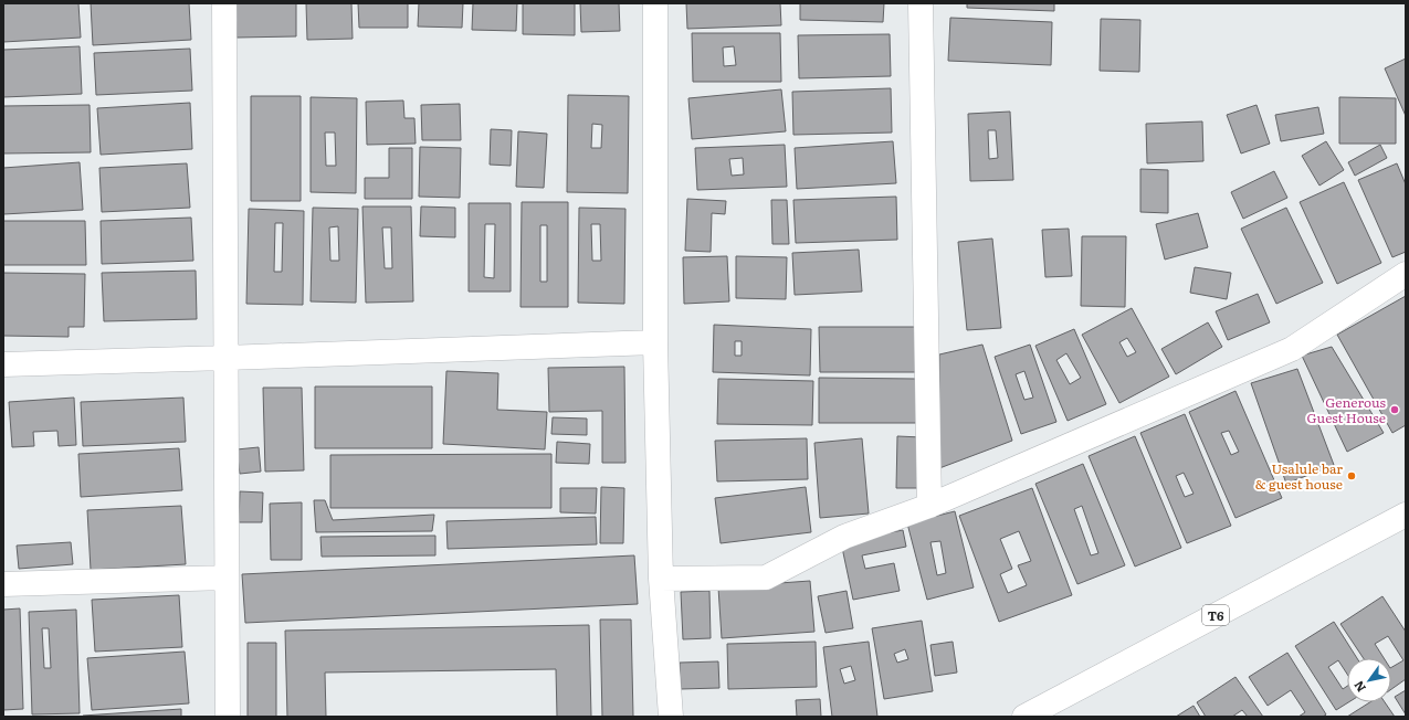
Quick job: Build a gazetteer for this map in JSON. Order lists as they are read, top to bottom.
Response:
{
  "streets": {
    "main road": ["T6"]
  },
  "places": ["Generous Guest House", "Usalule bar & guest house"],
  "north": "bottom left"
}
